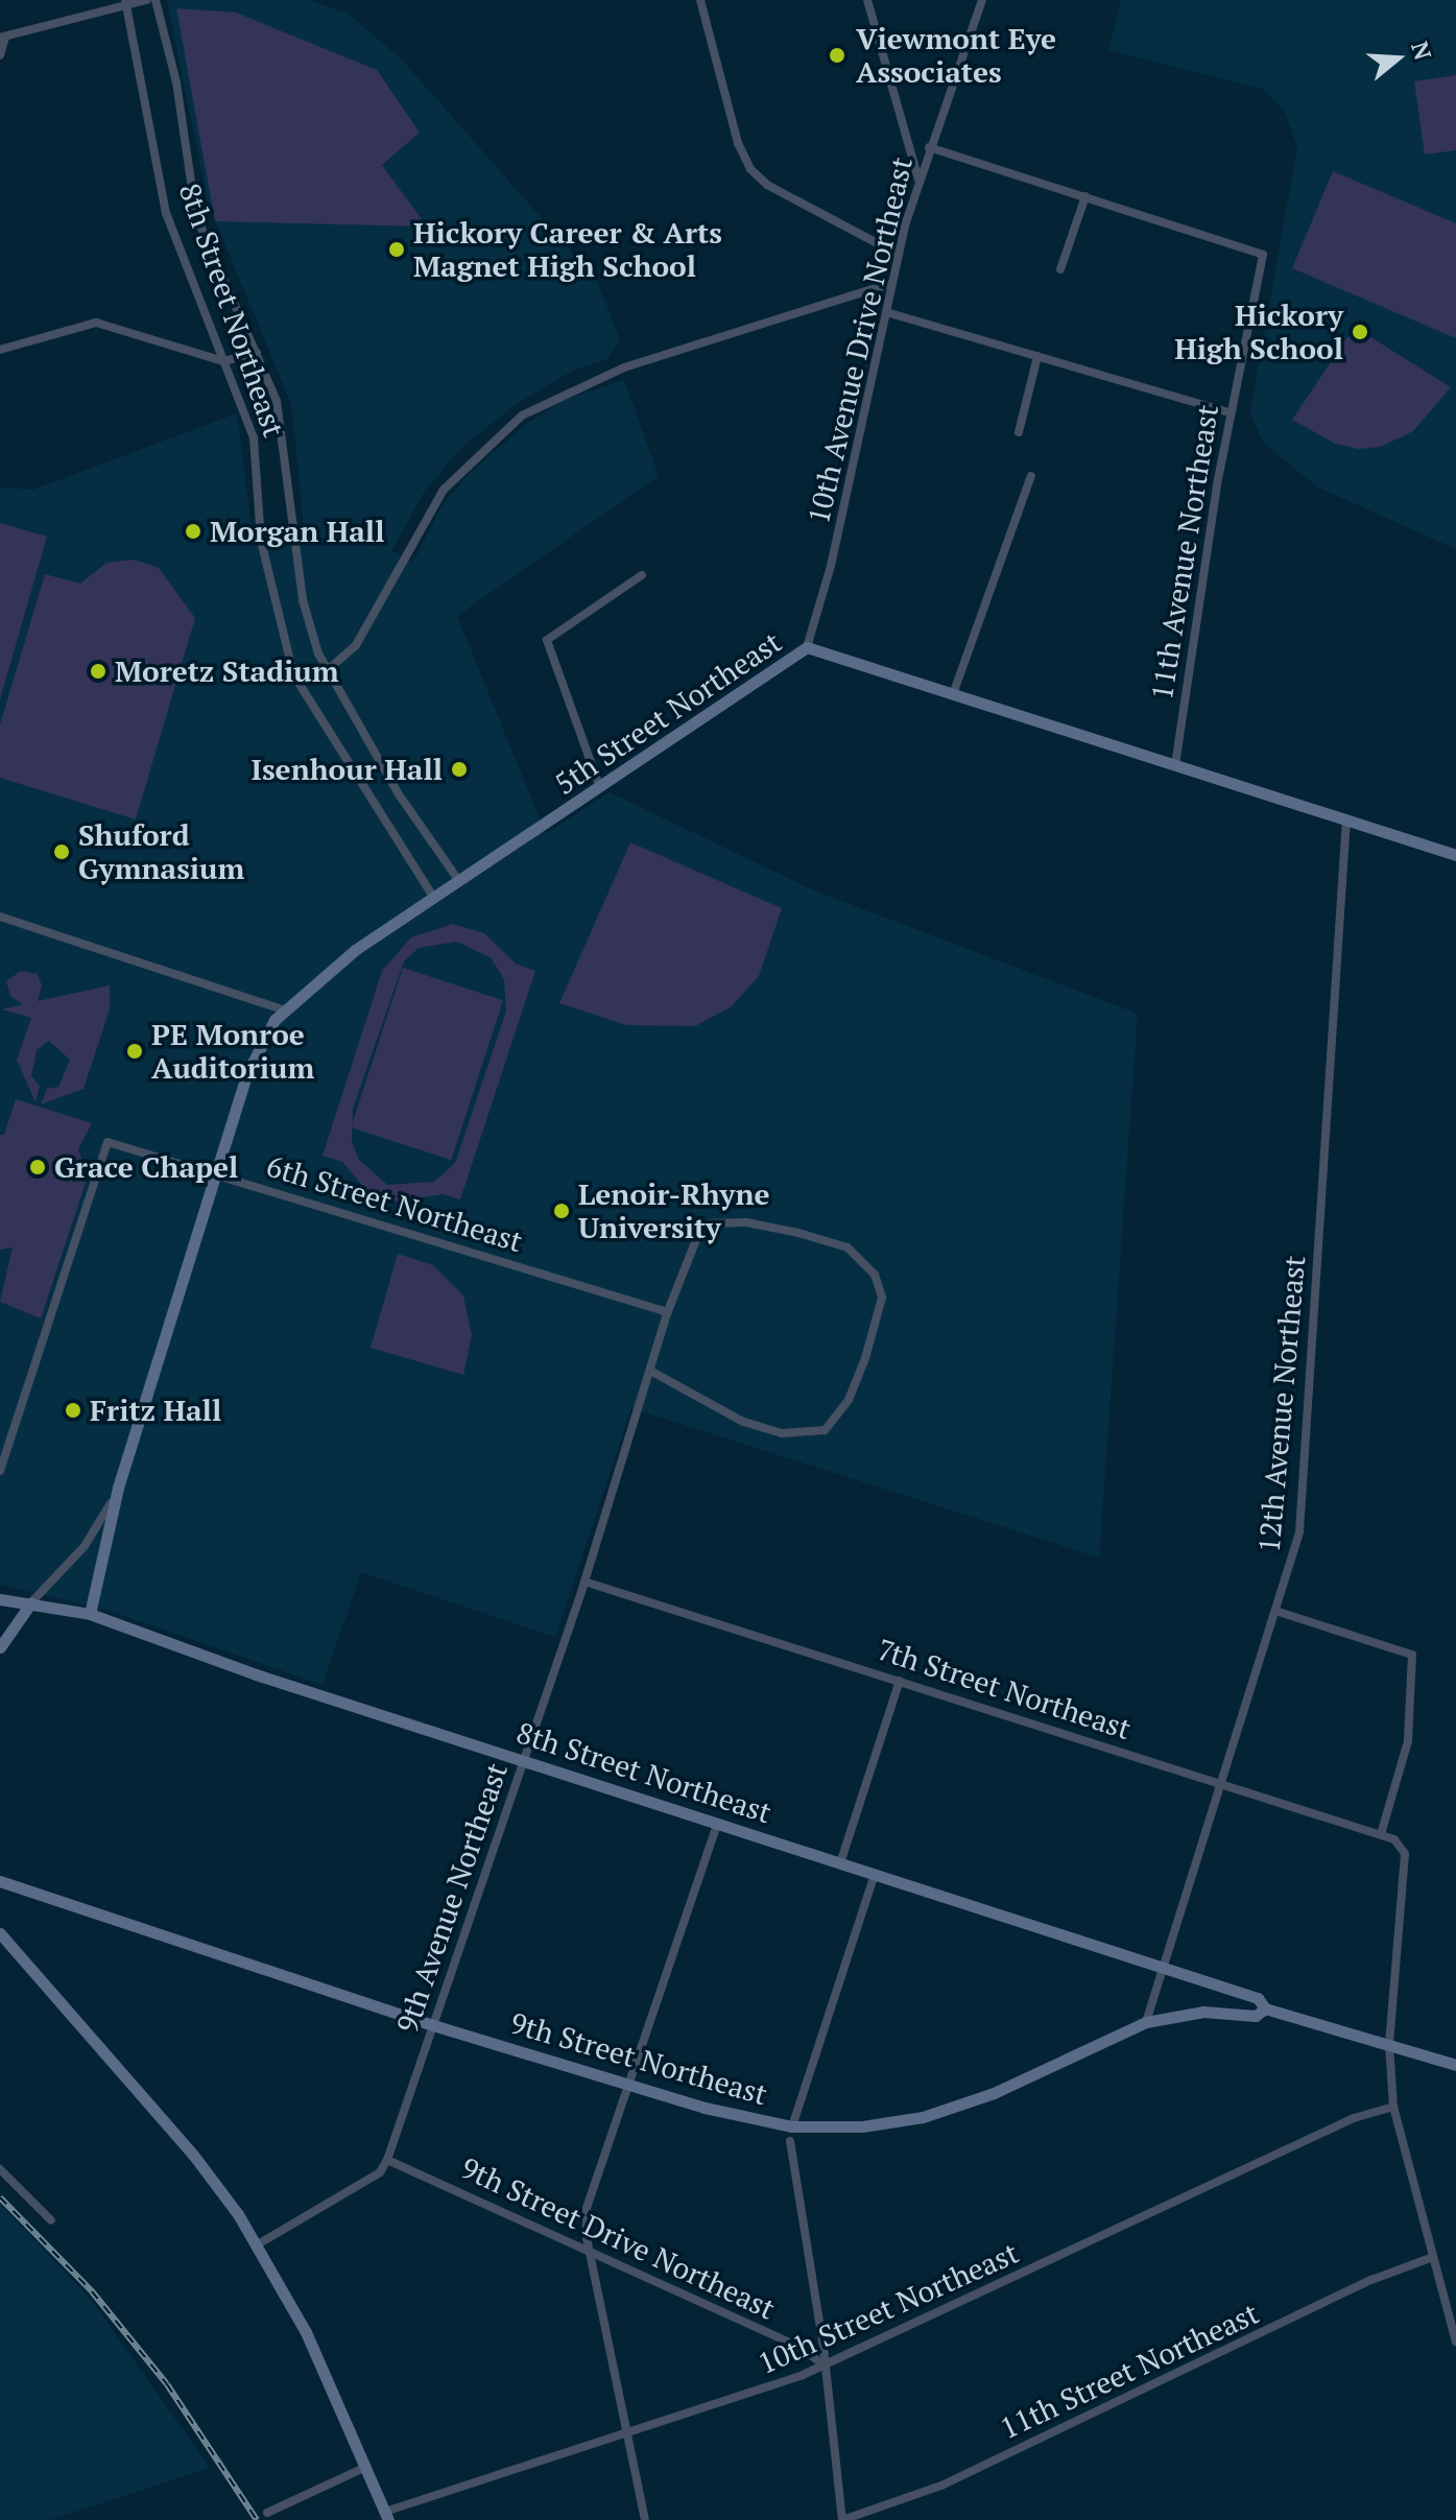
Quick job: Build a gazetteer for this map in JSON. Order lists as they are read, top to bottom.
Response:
{
  "streets": {
    "main road": ["8th Street Northeast", "5th Street Northeast", "9th Street Northeast"],
    "street": [
      "10th Avenue Drive Northeast",
      "11th Avenue Northeast",
      "6th Street Northeast",
      "12th Avenue Northeast",
      "7th Street Northeast",
      "9th Avenue Northeast",
      "9th Street Drive Northeast",
      "10th Street Northeast",
      "11th Street Northeast"
    ]
  },
  "crossings": [
    ["8th Street Northeast", "5th Street Northeast"],
    ["8th Street Northeast", "12th Avenue Northeast"],
    ["8th Street Northeast", "9th Avenue Northeast"],
    ["8th Street Northeast", "9th Street Northeast"],
    ["10th Avenue Drive Northeast", "5th Street Northeast"],
    ["11th Avenue Northeast", "5th Street Northeast"],
    ["5th Street Northeast", "12th Avenue Northeast"],
    ["6th Street Northeast", "9th Avenue Northeast"],
    ["12th Avenue Northeast", "7th Street Northeast"],
    ["12th Avenue Northeast", "9th Street Northeast"],
    ["7th Street Northeast", "9th Avenue Northeast"],
    ["9th Avenue Northeast", "9th Street Northeast"],
    ["9th Avenue Northeast", "9th Street Drive Northeast"],
    ["9th Street Drive Northeast", "10th Street Northeast"]
  ],
  "places": [
    "Viewmont Eye Associates",
    "Hickory Career & Arts Magnet High School",
    "Hickory High School",
    "Morgan Hall",
    "Moretz Stadium",
    "Isenhour Hall",
    "Shuford Gymnasium",
    "PE Monroe Auditorium",
    "Grace Chapel",
    "Lenoir-Rhyne University",
    "Fritz Hall"
  ],
  "north": "right"
}
